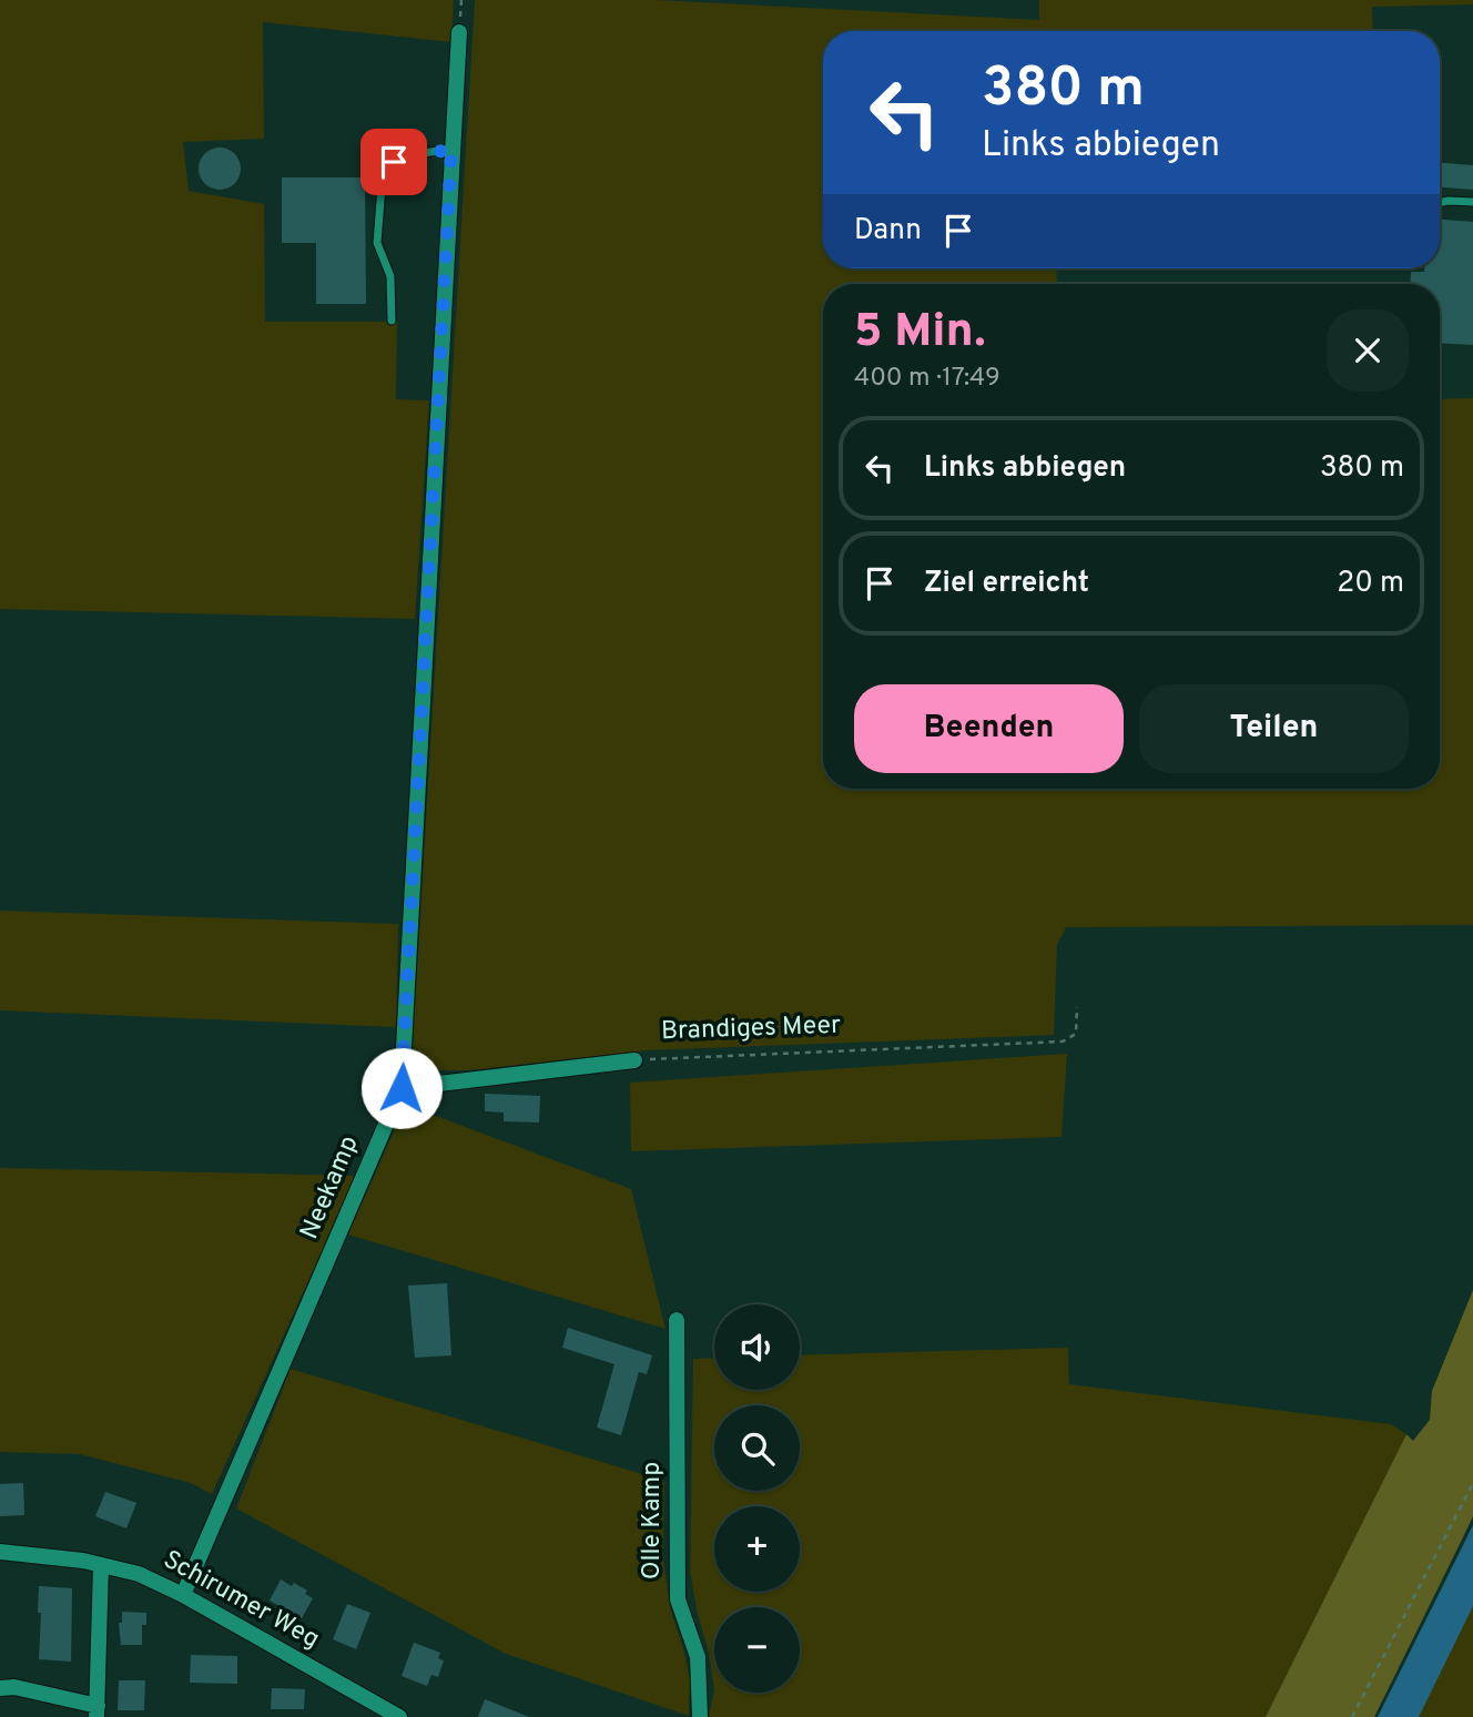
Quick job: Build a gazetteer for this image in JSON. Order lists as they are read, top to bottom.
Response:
{
  "streets": {
    "street": [
      "Brandiges Meer",
      "Neekamp",
      "Olle Kamp",
      "Schirumer Weg"
    ]
  },
  "crossings": [
    ["Brandiges Meer", "Neekamp"],
    ["Neekamp", "Schirumer Weg"]
  ],
  "page": {
    "turn": ["380 m", "Links abbiegen"],
    "then": "Dann",
    "heading": ["5 Min.", "400 m · 17:49"],
    "list": [
      {
        "name": "Links abbiegen",
        "value": "380 m"
      },
      {
        "name": "Ziel erreicht",
        "value": "20 m"
      }
    ],
    "buttons": ["Beenden", "Teilen"],
    "map_buttons": ["+", "−"]
  }
}
